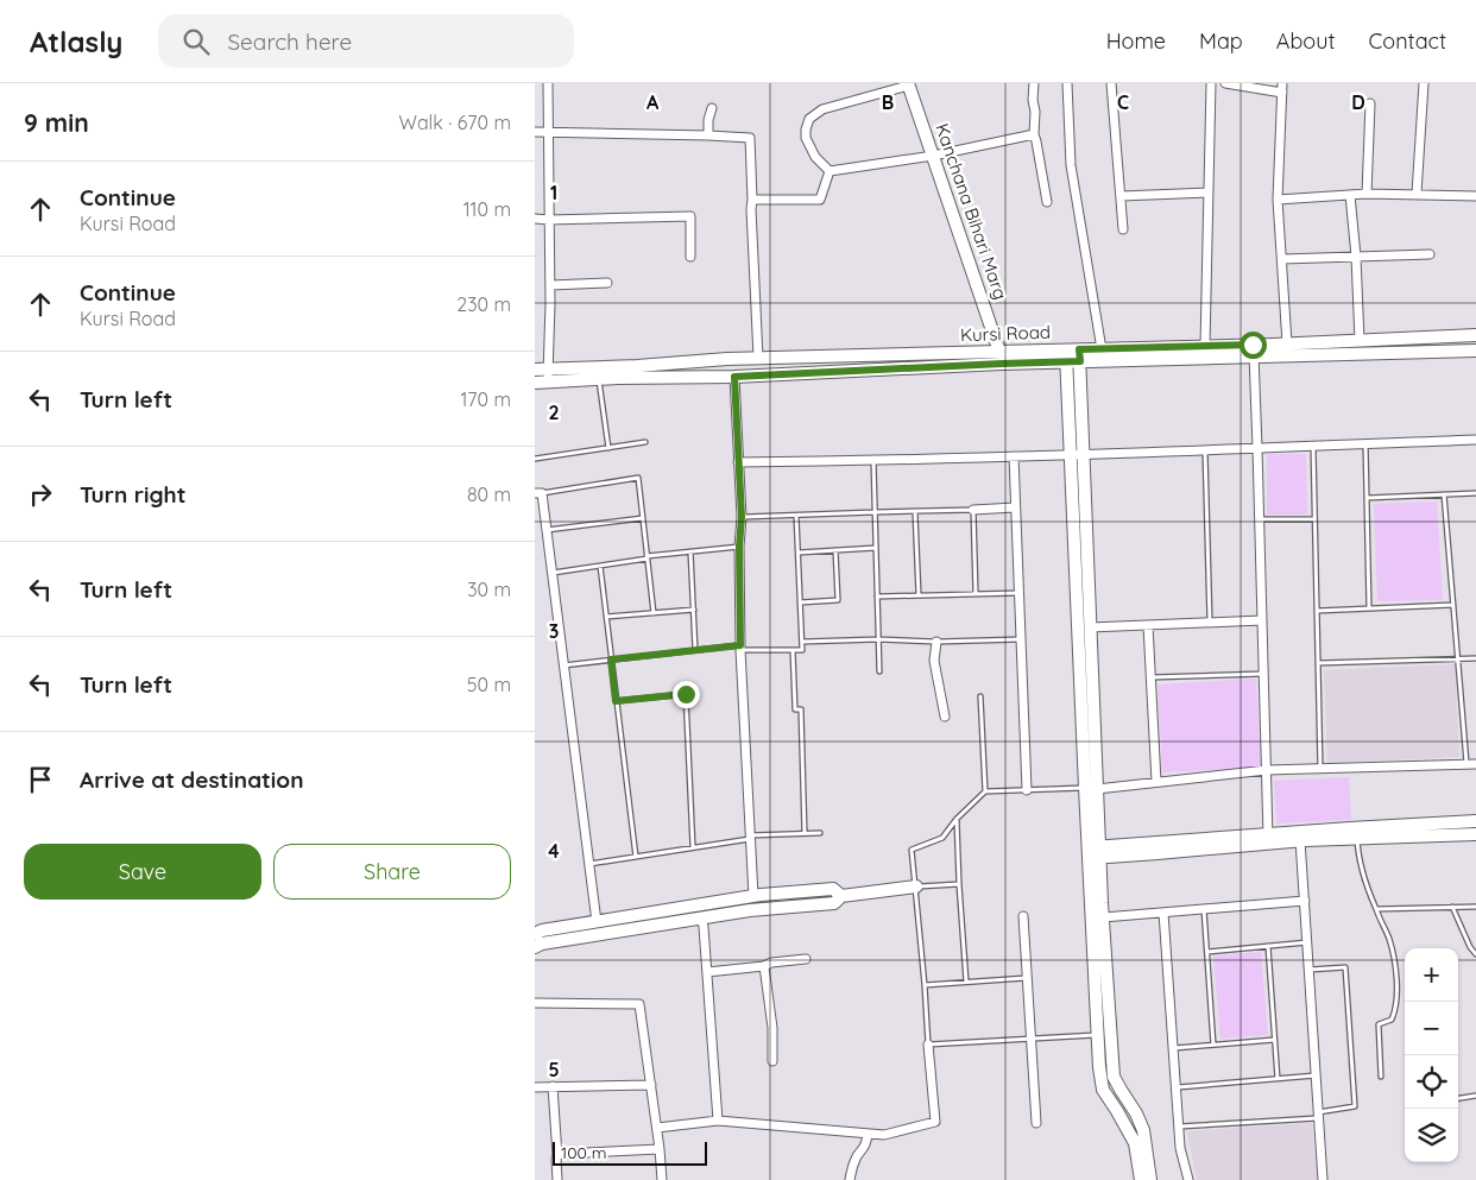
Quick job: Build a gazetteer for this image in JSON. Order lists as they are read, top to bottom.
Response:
{
  "streets": {
    "street": ["Kanchana Bihari Marg", "Kursi Road"]
  },
  "crossings": [
    ["Kanchana Bihari Marg", "Kursi Road"]
  ],
  "scale_bar": "100 m",
  "page": {
    "header": "Atlasly",
    "search": "Search here",
    "nav": [
      "Home",
      "Map",
      "About",
      "Contact"
    ],
    "heading": ["9 min", "Walk · 670 m"],
    "list": [
      ["Continue", "Kursi Road", "110 m"],
      ["Continue", "Kursi Road", "230 m"],
      ["Turn left", "170 m"],
      ["Turn right", "80 m"],
      ["Turn left", "30 m"],
      ["Turn left", "50 m"],
      "Arrive at destination"
    ],
    "buttons": ["Save", "Share"],
    "map_buttons": ["+", "−"],
    "scale": "100 m"
  },
  "grid": {
    "columns": [
      "A",
      "B",
      "C",
      "D"
    ],
    "rows": [
      "1",
      "2",
      "3",
      "4",
      "5"
    ]
  }
}
